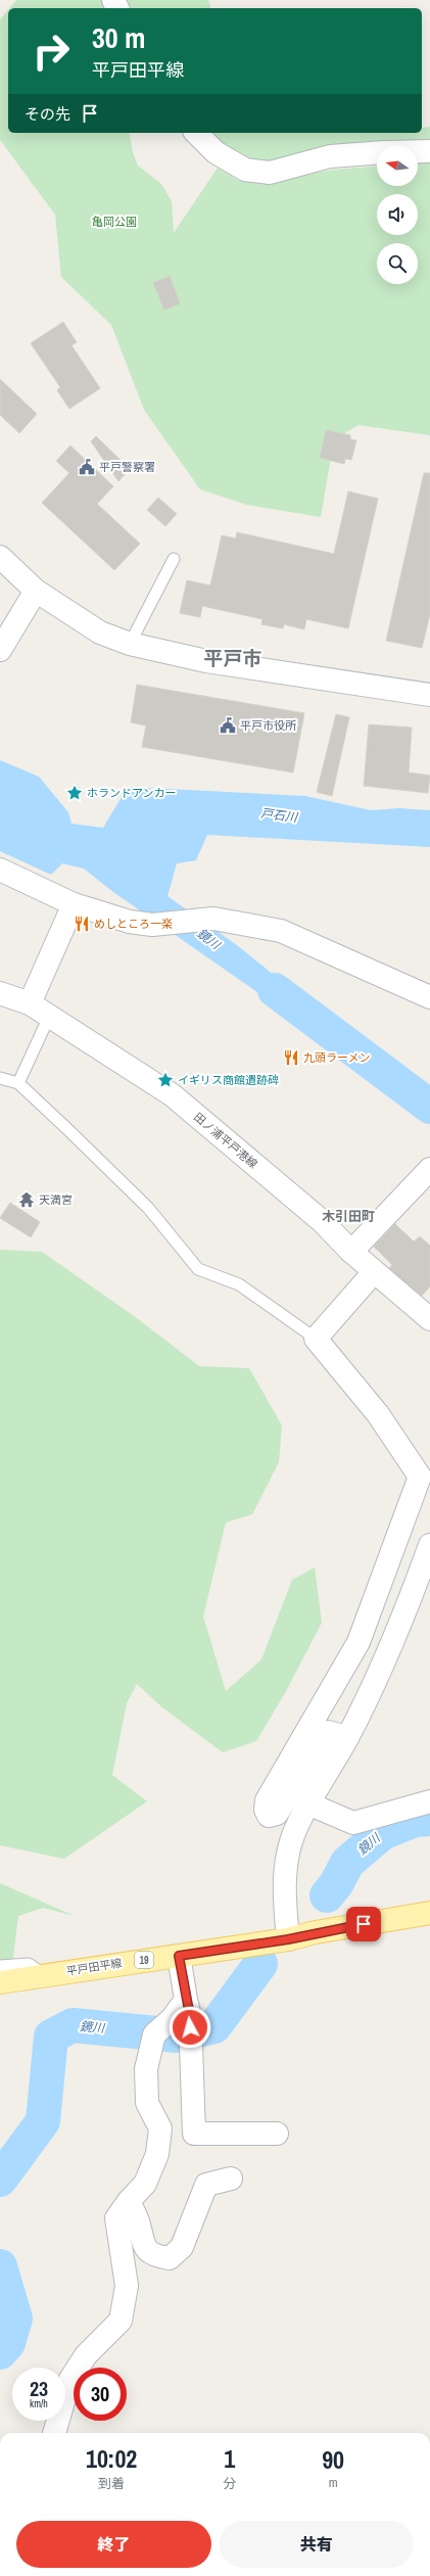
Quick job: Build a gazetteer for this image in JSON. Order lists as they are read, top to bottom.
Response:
{
  "streets": {
    "main road": ["19", "平戸田平線"],
    "street": ["田ノ浦平戸港線"]
  },
  "districts": ["平戸市", "木引田町"],
  "water": ["戸石川", "鏡川"],
  "parks": ["亀岡公園"],
  "places": {
    "public building": ["平戸警察署", "平戸市役所"],
    "place": ["ホランドアンカー", "イギリス商館遺跡碑"],
    "restaurant": ["めしところ一楽", "九頭ラーメン"],
    "temple": ["天満宮"]
  },
  "north": "left",
  "page": {
    "turn": ["30 m", "平戸田平線"],
    "then": "その先",
    "speed": "23 km/h",
    "limit": "30",
    "eta": [
      "10:02",
      "到着",
      "1",
      "分",
      "90",
      "m"
    ],
    "buttons": ["終了", "共有"]
  }
}
